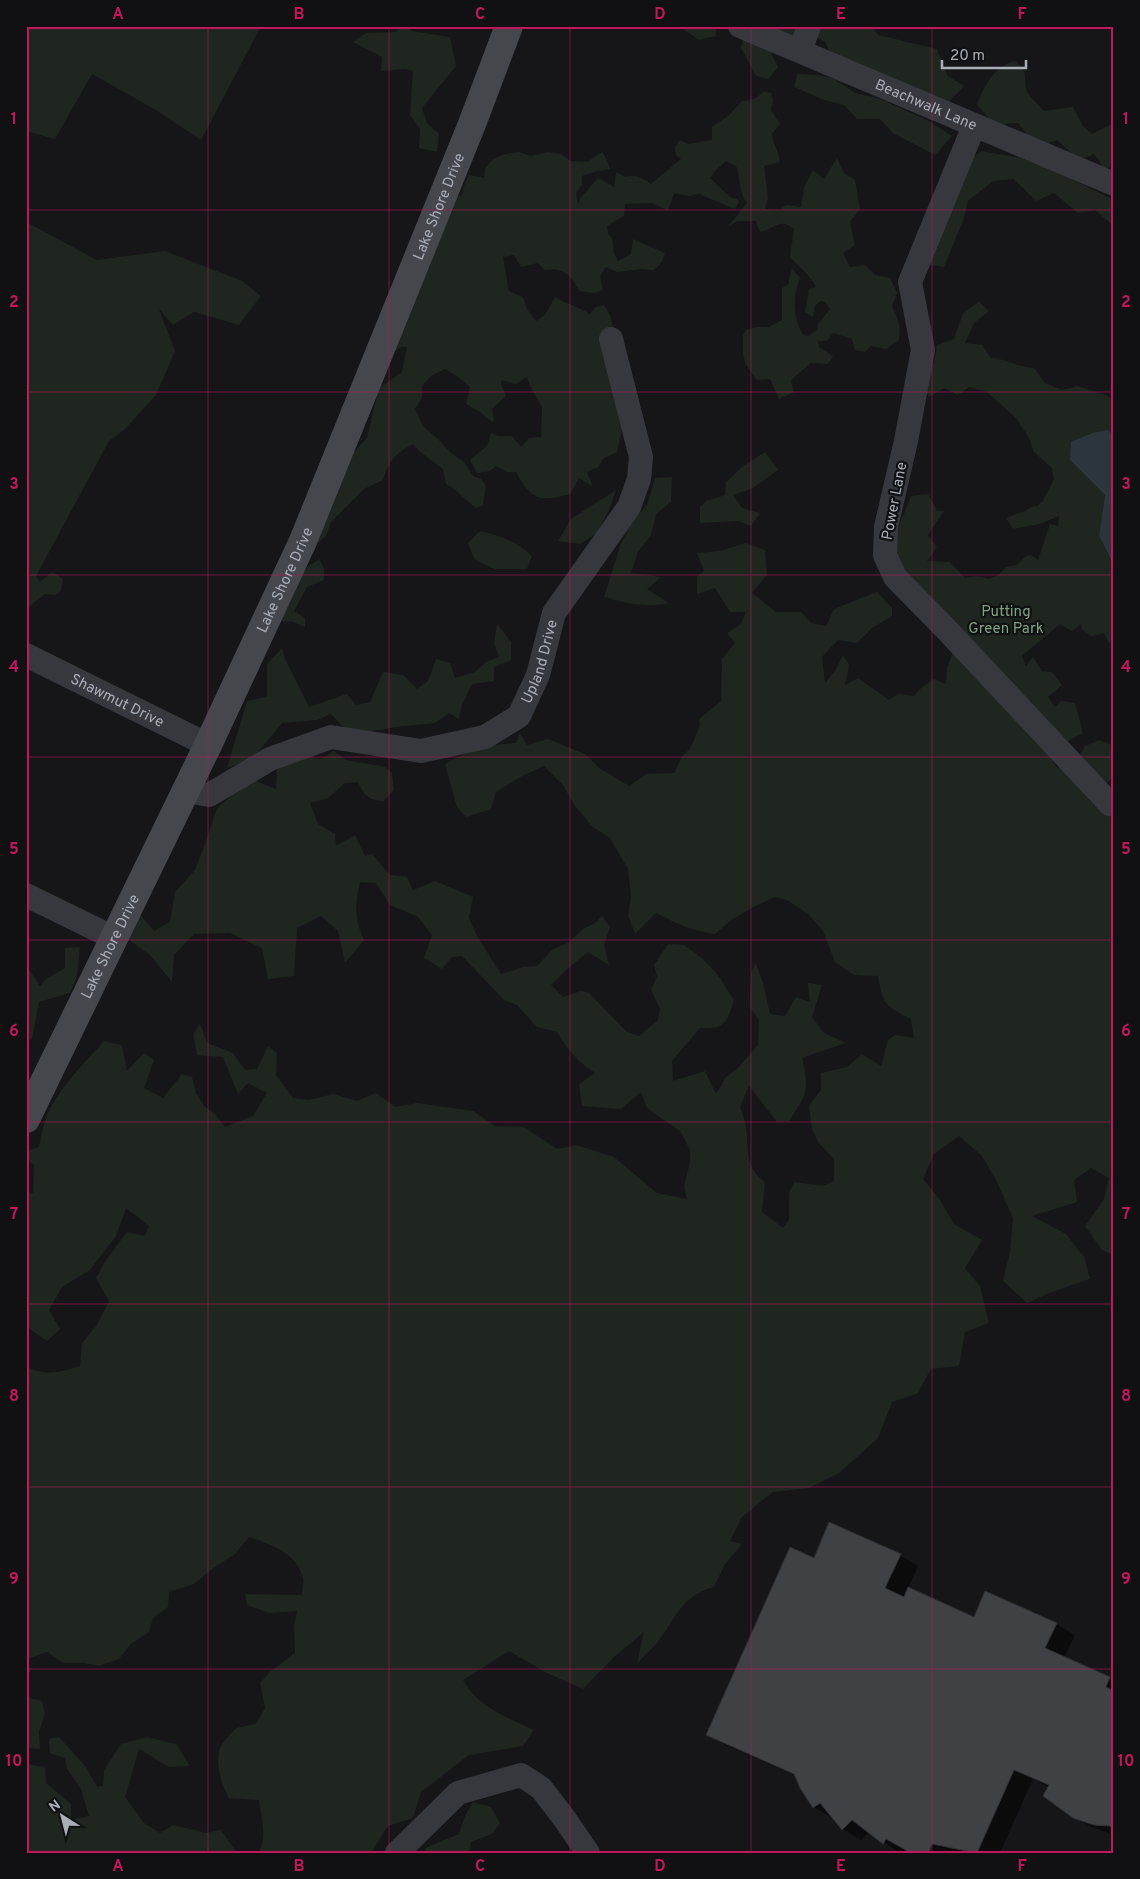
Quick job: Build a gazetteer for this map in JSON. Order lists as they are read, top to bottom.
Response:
{
  "streets": {
    "street": [
      "Beachwalk Lane",
      "Lake Shore Drive",
      "Power Lane",
      "Upland Drive",
      "Shawmut Drive"
    ]
  },
  "crossings": [
    ["Beachwalk Lane", "Power Lane"],
    ["Lake Shore Drive", "Upland Drive"],
    ["Lake Shore Drive", "Shawmut Drive"]
  ],
  "parks": ["Putting Green Park"],
  "scale_bar": "20 m",
  "north": "top left",
  "grid": {
    "columns": [
      "A",
      "B",
      "C",
      "D",
      "E",
      "F"
    ],
    "rows": [
      "1",
      "2",
      "3",
      "4",
      "5",
      "6",
      "7",
      "8",
      "9",
      "10"
    ]
  }
}
